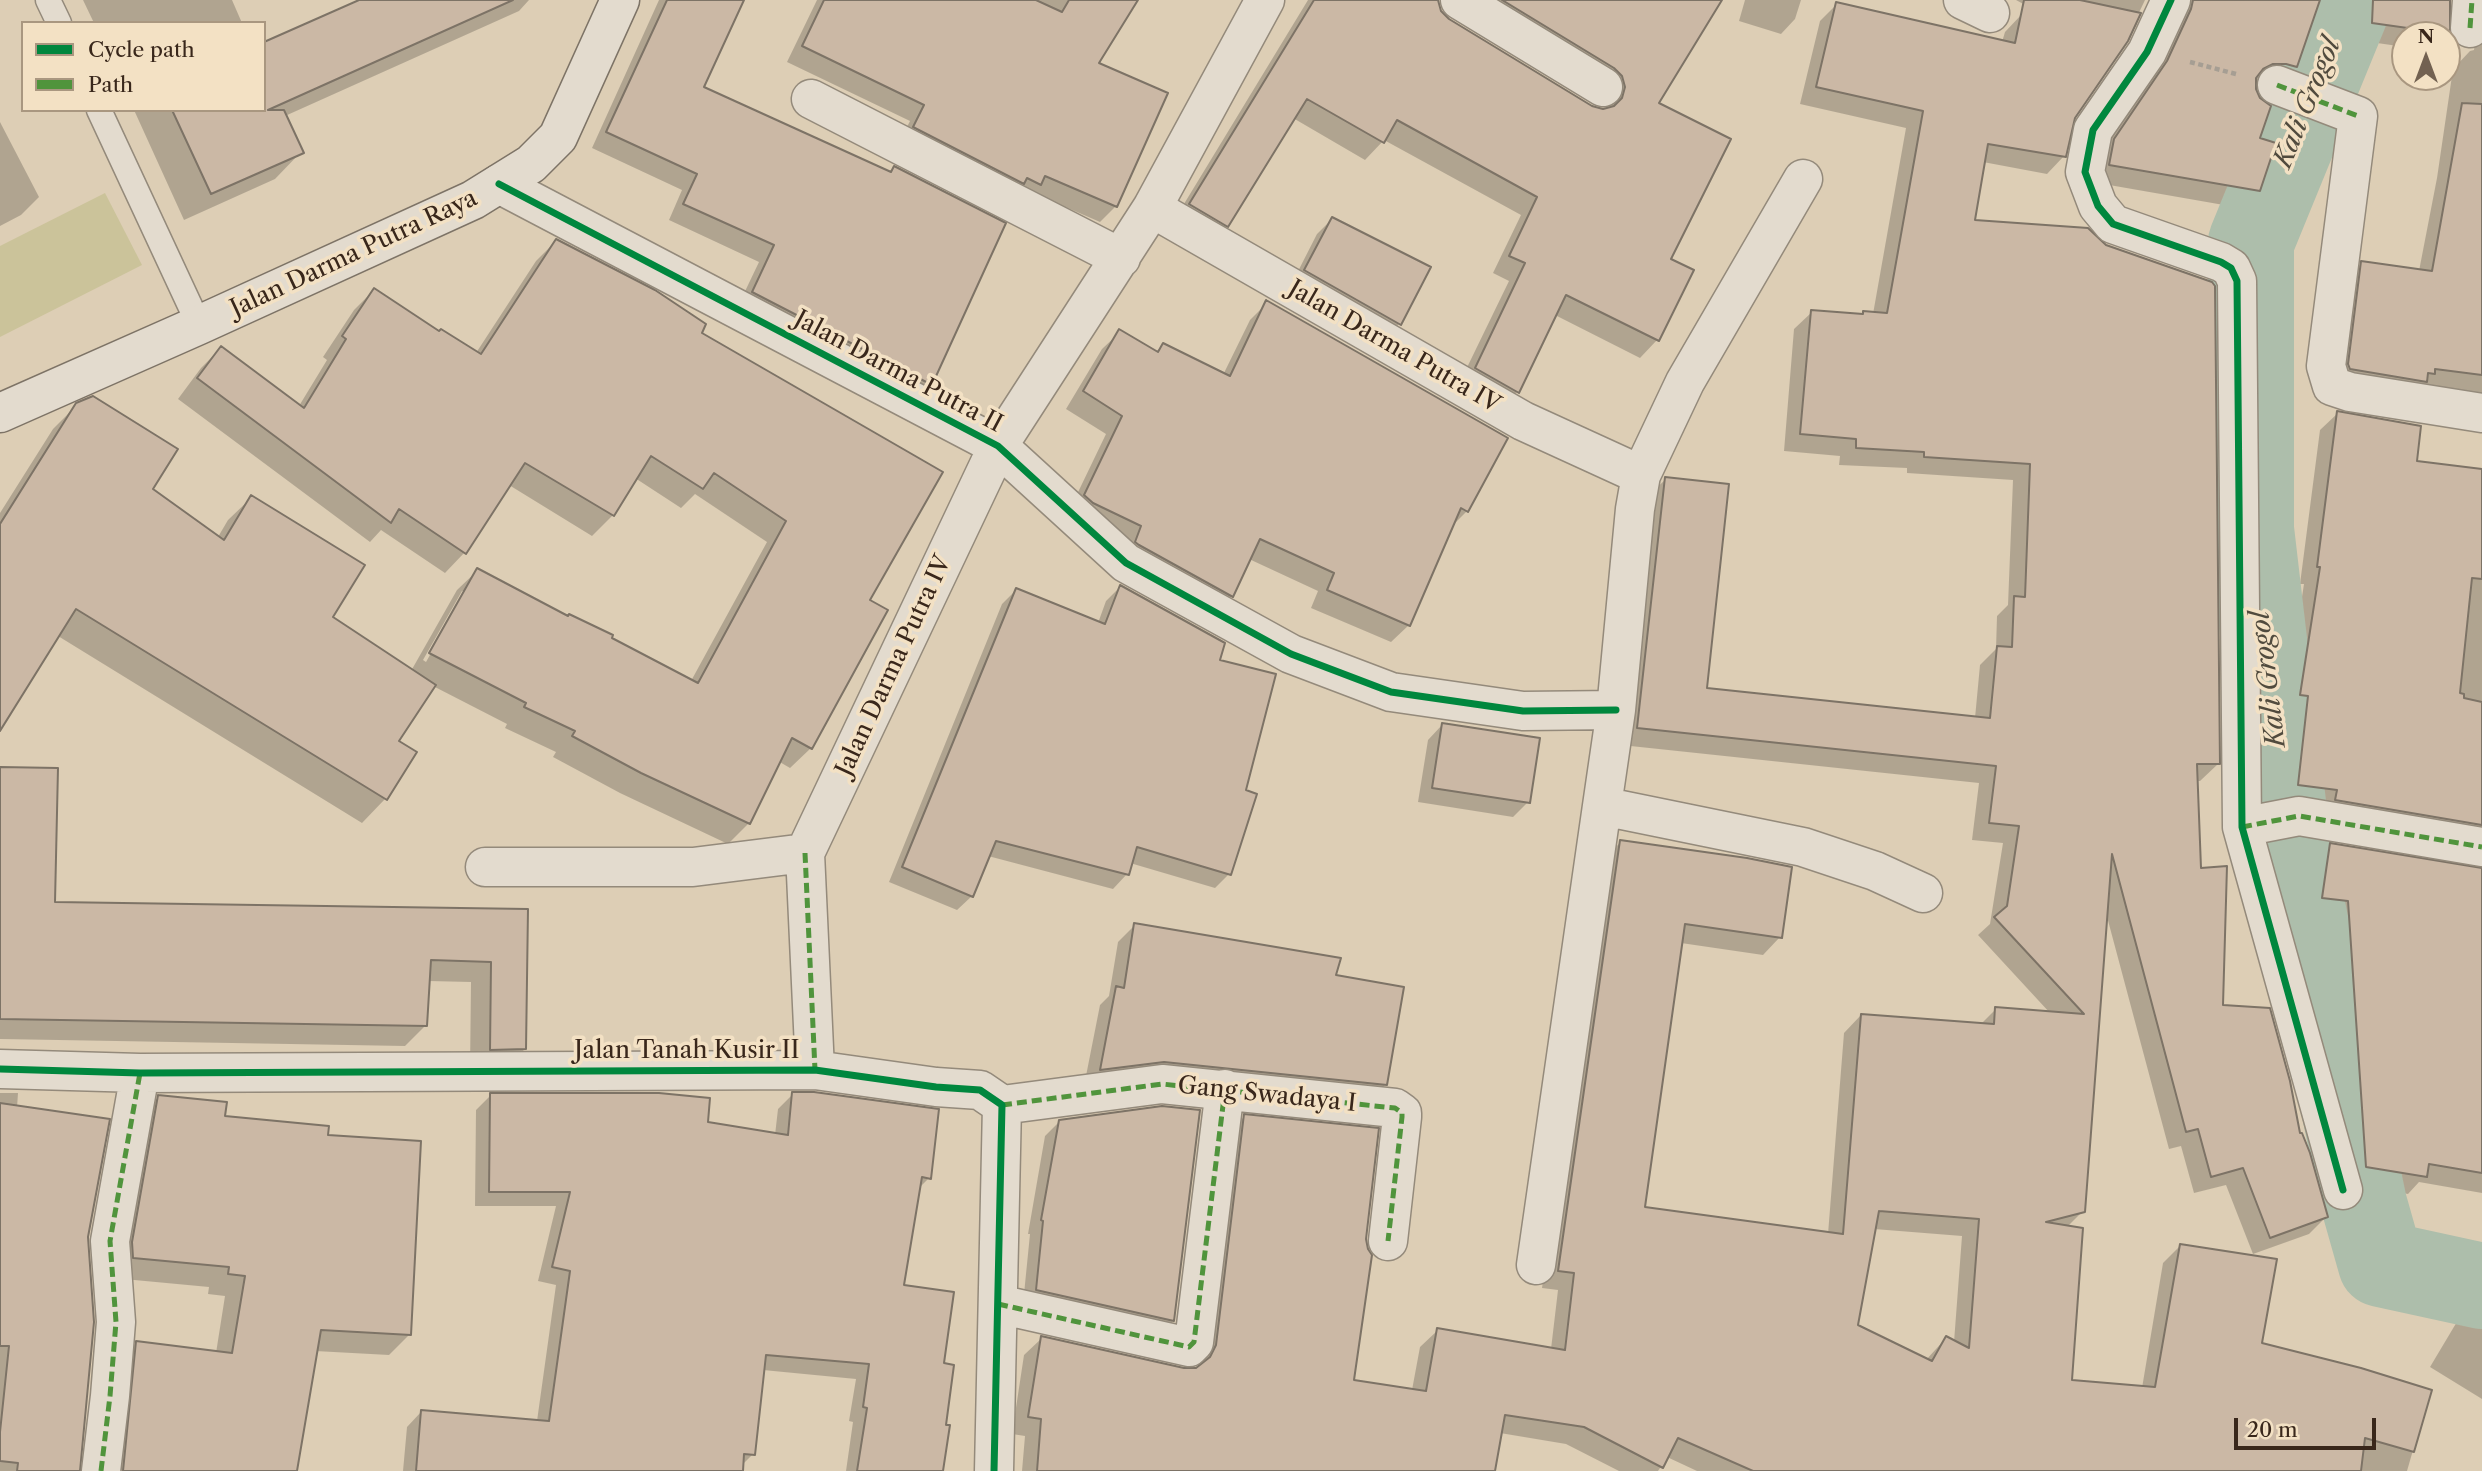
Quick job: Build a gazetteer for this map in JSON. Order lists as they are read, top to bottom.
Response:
{
  "streets": {
    "street": [
      "Jalan Darma Putra Raya",
      "Jalan Darma Putra IV",
      "Jalan Darma Putra II",
      "Jalan Tanah Kusir II",
      "Gang Swadaya I"
    ]
  },
  "crossings": [
    ["Jalan Darma Putra Raya", "Jalan Darma Putra II"],
    ["Jalan Darma Putra IV", "Jalan Darma Putra II"],
    ["Jalan Tanah Kusir II", "Gang Swadaya I"]
  ],
  "water": ["Kali Grogol"],
  "legend": ["Cycle path", "Path"],
  "scale_bar": "20 m",
  "north": "top"
}
